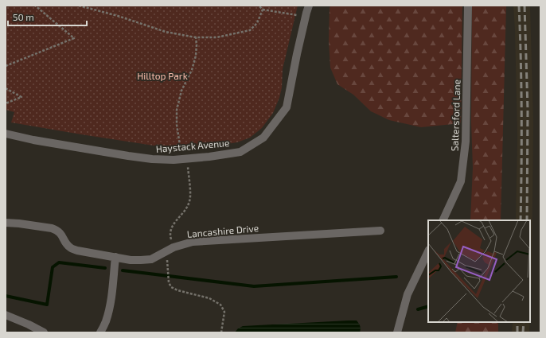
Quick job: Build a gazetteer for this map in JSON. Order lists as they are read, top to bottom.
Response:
{
  "streets": {
    "street": ["Saltersford Lane", "Haystack Avenue", "Lancashire Drive"]
  },
  "parks": ["Hilltop Park"],
  "scale_bar": "50 m"
}
